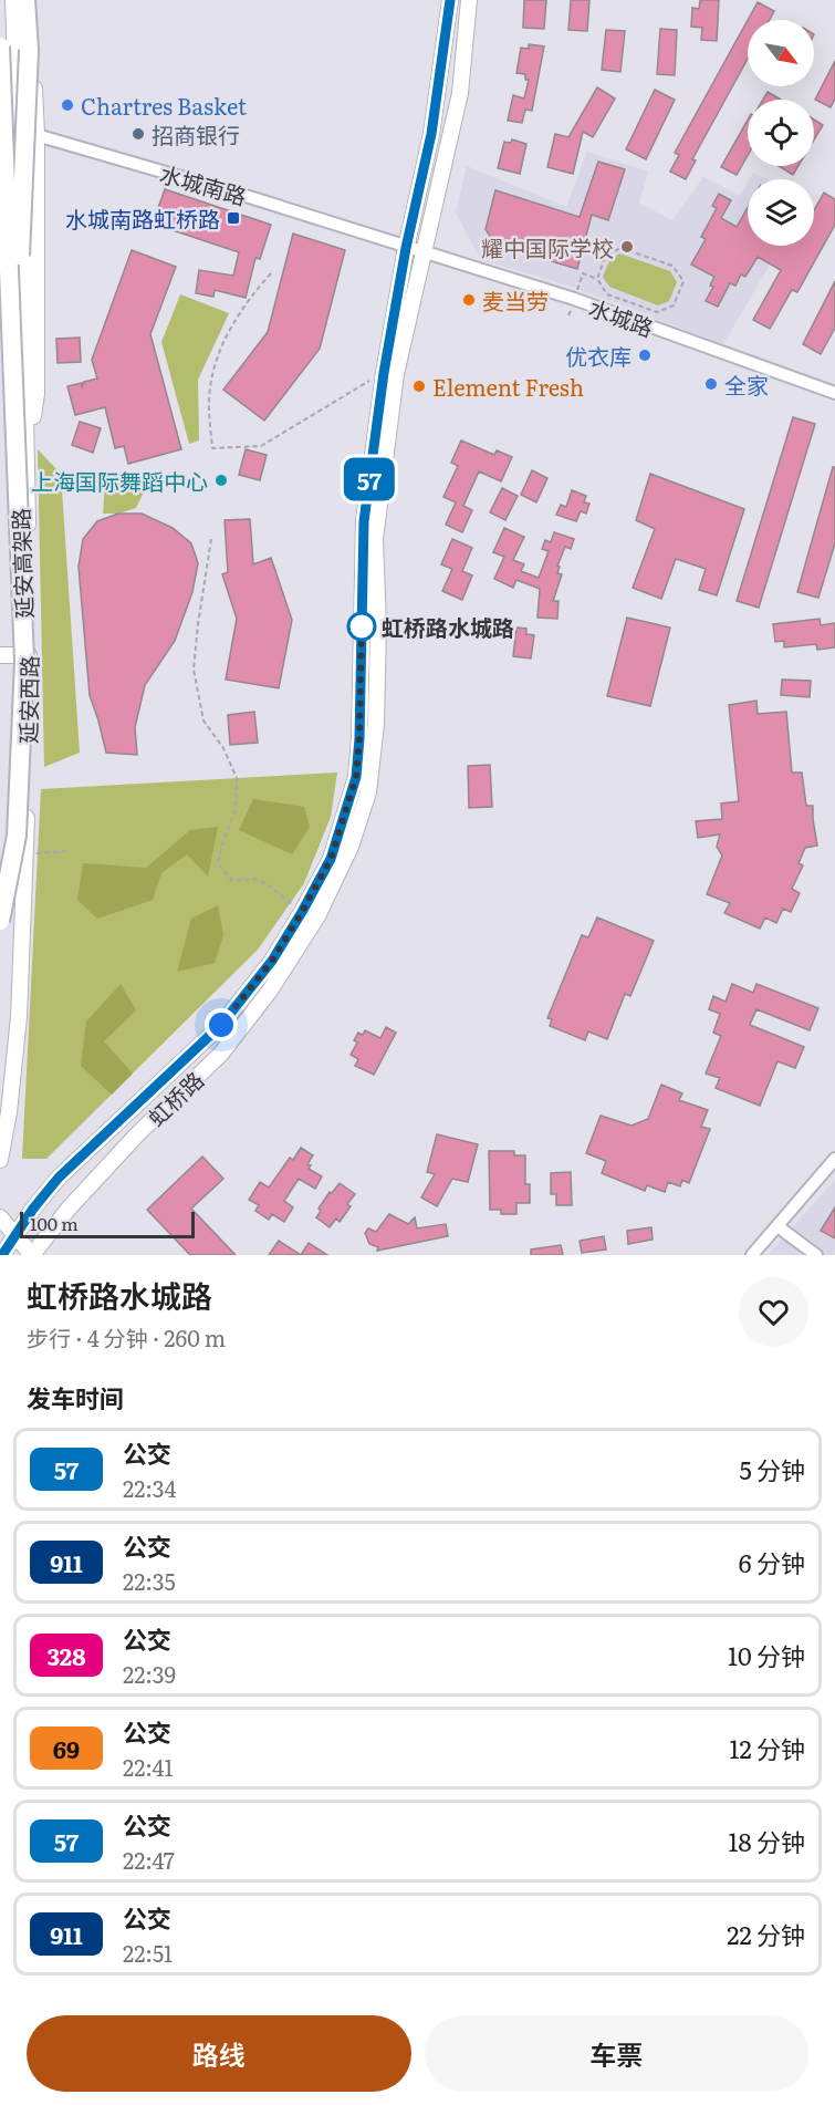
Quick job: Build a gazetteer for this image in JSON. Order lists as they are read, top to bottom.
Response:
{
  "streets": {
    "highway": ["延安高架路"],
    "main road": ["延安西路", "虹桥路"],
    "street": ["水城南路", "水城路"]
  },
  "crossings": [
    ["水城南路", "水城路"],
    ["水城南路", "延安西路"],
    ["水城南路", "虹桥路"],
    ["水城路", "虹桥路"]
  ],
  "places": {
    "other": [
      "Chartres Basket",
      "招商银行",
      "耀中国际学校",
      "麦当劳",
      "优衣库",
      "全家",
      "Element Fresh",
      "上海国际舞蹈中心",
      "虹桥路水城路"
    ],
    "transit": ["水城南路虹桥路"]
  },
  "lines": ["bus line 57"],
  "scale_bar": "100 m",
  "north": "bottom right",
  "page": {
    "on_map": "57",
    "scale": "100 m",
    "heading": [
      ["虹桥路水城路", "步行 · 4 分钟 · 260 m"],
      "发车时间"
    ],
    "list": [
      {
        "mark": "57",
        "name": "公交",
        "note": "22:34",
        "value": "5 分钟"
      },
      {
        "mark": "911",
        "name": "公交",
        "note": "22:35",
        "value": "6 分钟"
      },
      {
        "mark": "328",
        "name": "公交",
        "note": "22:39",
        "value": "10 分钟"
      },
      {
        "mark": "69",
        "name": "公交",
        "note": "22:41",
        "value": "12 分钟"
      },
      {
        "mark": "57",
        "name": "公交",
        "note": "22:47",
        "value": "18 分钟"
      },
      {
        "mark": "911",
        "name": "公交",
        "note": "22:51",
        "value": "22 分钟"
      }
    ],
    "buttons": ["路线", "车票"]
  }
}
